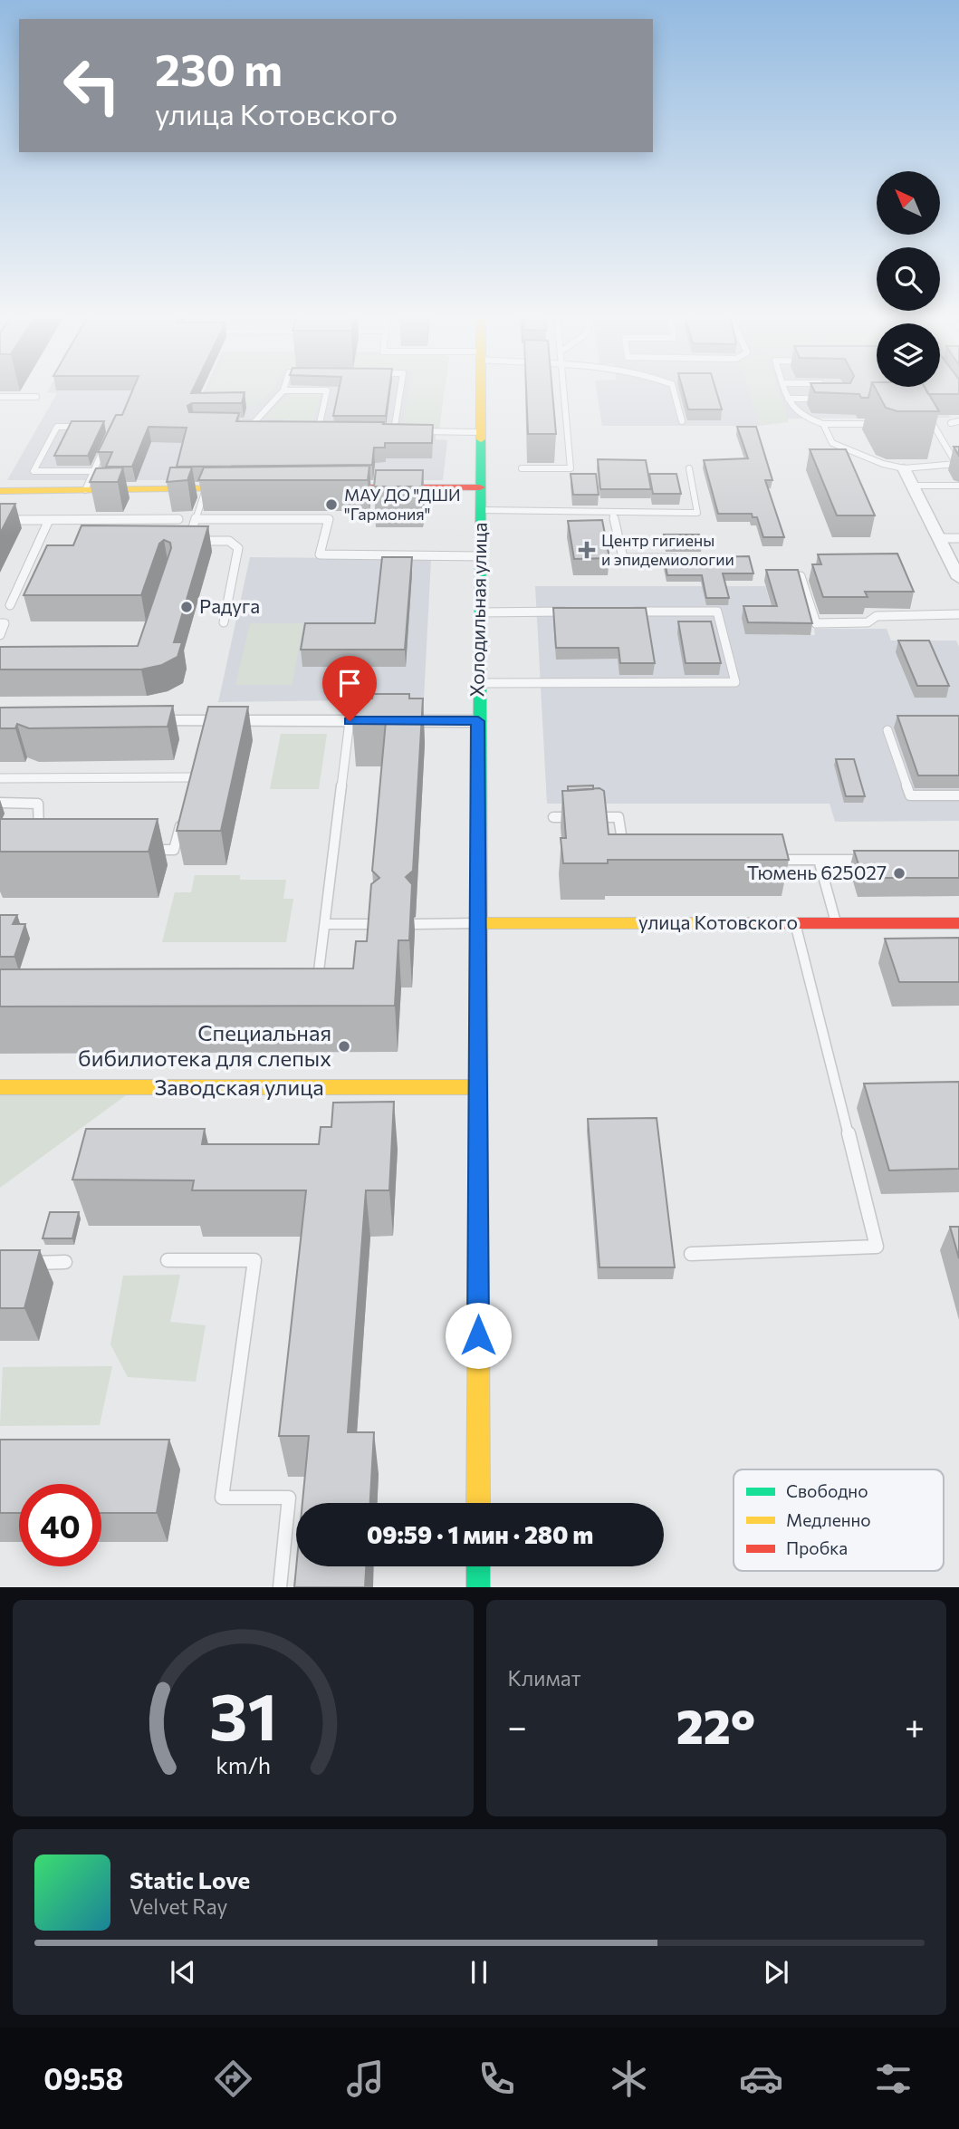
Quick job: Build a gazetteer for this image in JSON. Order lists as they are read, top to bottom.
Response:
{
  "streets": {
    "street": ["Холодильная улица", "улица Котовского", "Заводская улица"]
  },
  "crossings": [
    ["Холодильная улица", "улица Котовского"],
    ["Холодильная улица", "Заводская улица"]
  ],
  "places": {
    "other": [
      "МАУ ДО \"ДШИ \"Гармония\"",
      "Радуга",
      "Тюмень 625027",
      "Специальная бибилиотека для слепых"
    ],
    "health": ["Центр гигиены и эпидемиологии"]
  },
  "legend": ["Свободно", "Медленно", "Пробка"],
  "north": "top left",
  "page": {
    "turn": ["230 m", "улица Котовского"],
    "limit": "40",
    "trip": "09:59 · 1 мин · 280 m",
    "tile": "Климат",
    "heat": ["−", "22°", "+"],
    "song": ["Static Love", "Velvet Ray"],
    "tabs": "09:58",
    "gauge": ["31", "km/h"]
  }
}
